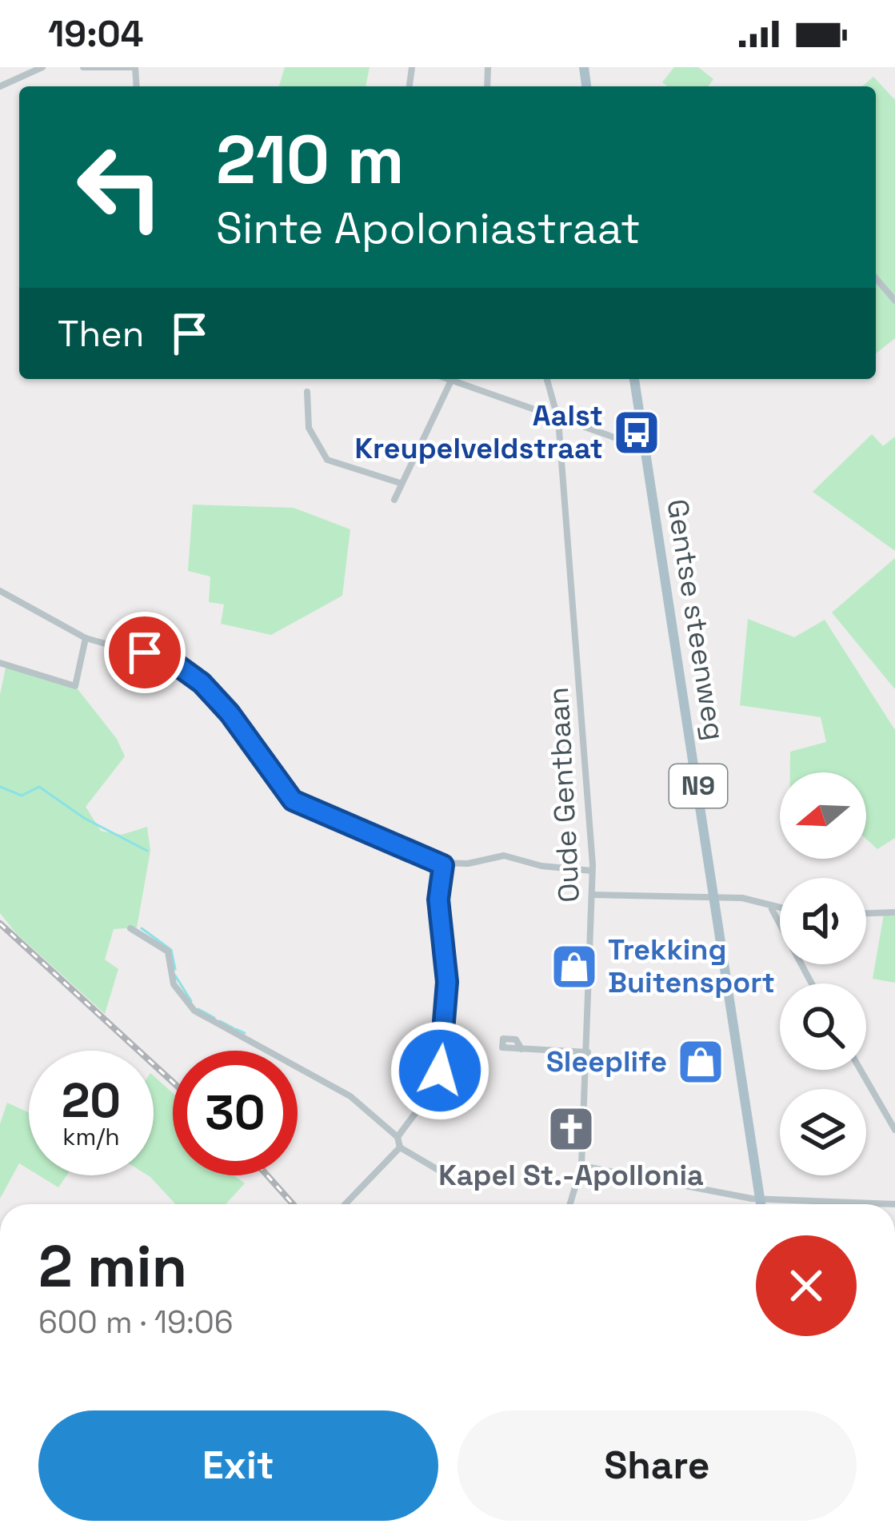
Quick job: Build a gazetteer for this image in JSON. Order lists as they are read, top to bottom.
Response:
{
  "streets": {
    "main road": ["Gentse steenweg", "N9"],
    "street": ["Oude Gentbaan"]
  },
  "places": {
    "bus stop": ["Aalst Kreupelveldstraat"],
    "shop": ["Trekking Buitensport", "Sleeplife"],
    "church": ["Kapel St.-Apollonia"]
  },
  "north": "left",
  "page": {
    "status": "19:04",
    "turn": ["210 m", "Sinte Apoloniastraat"],
    "then": "Then",
    "speed": "20 km/h",
    "limit": "30",
    "heading": ["2 min", "600 m · 19:06"],
    "buttons": ["Exit", "Share"]
  }
}
